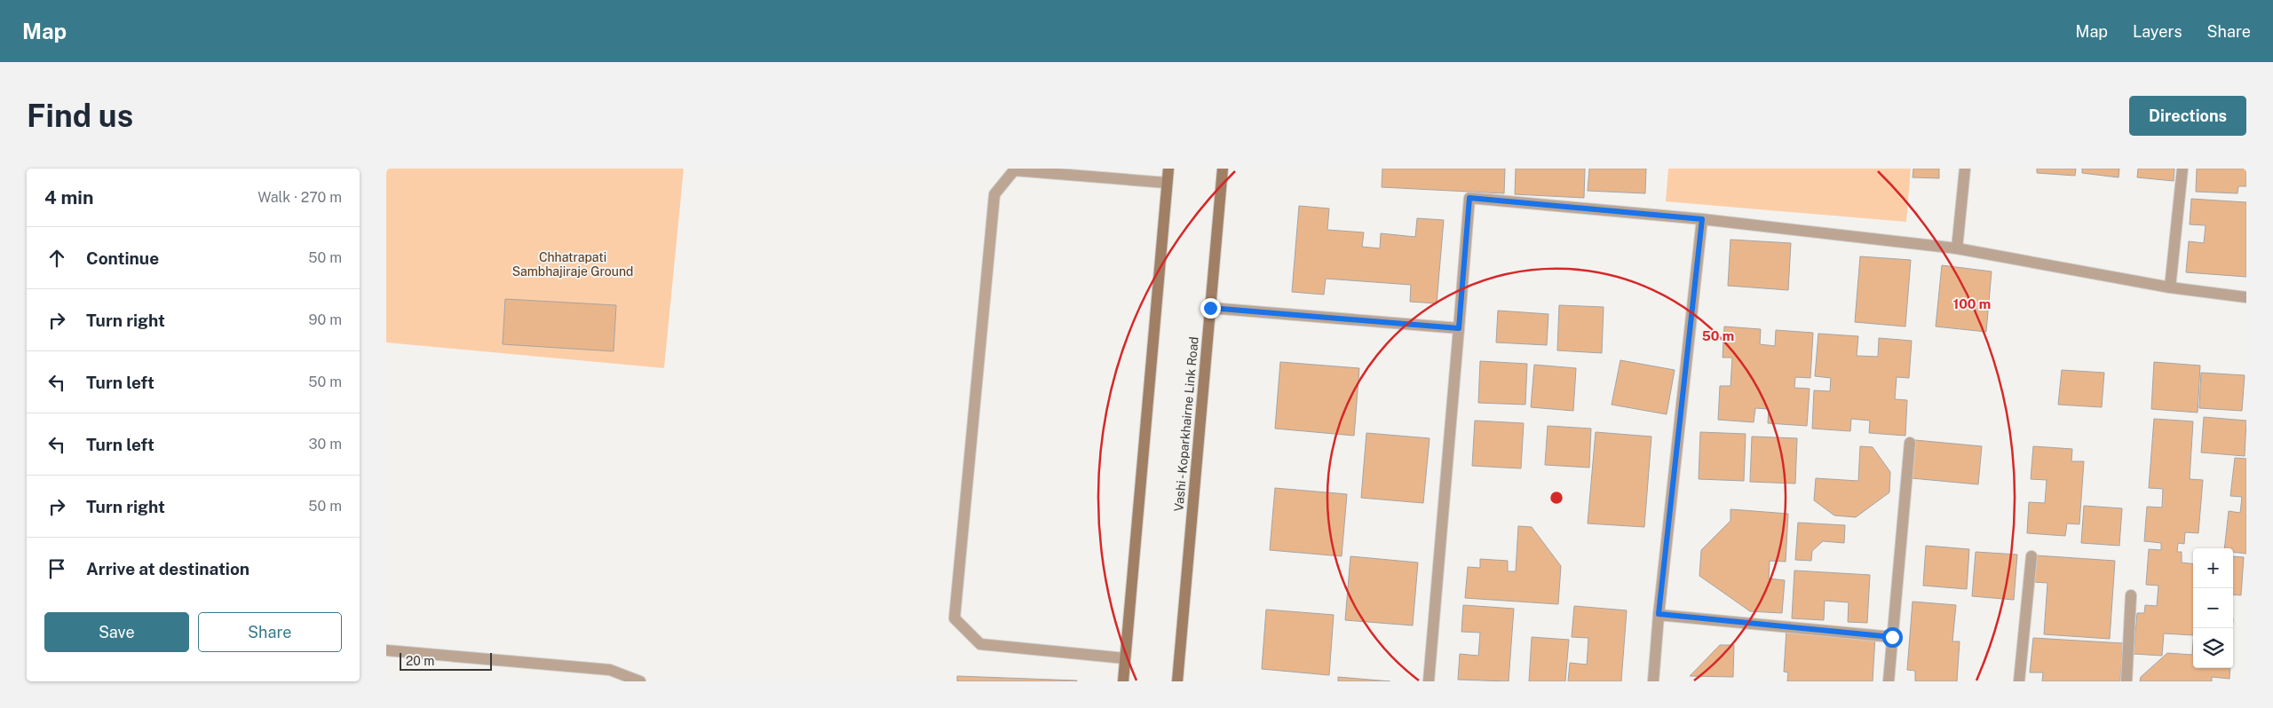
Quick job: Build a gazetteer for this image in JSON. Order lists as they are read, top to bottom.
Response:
{
  "streets": {
    "main road": ["Vashi - Koparkhairne Link Road"]
  },
  "parks": ["Chhatrapati Sambhajiraje Ground"],
  "scale_bar": "20 m",
  "page": {
    "header": "Map",
    "nav": ["Map", "Layers", "Share"],
    "buttons": [
      "Directions",
      ["Save", "Share"]
    ],
    "title": "Find us",
    "heading": ["4 min", "Walk · 270 m"],
    "list": [
      ["Continue", "50 m"],
      ["Turn right", "90 m"],
      ["Turn left", "50 m"],
      ["Turn left", "30 m"],
      ["Turn right", "50 m"],
      "Arrive at destination"
    ],
    "map_buttons": ["+", "−"],
    "scale": "20 m"
  },
  "rings": ["100 m", "50 m"]
}
